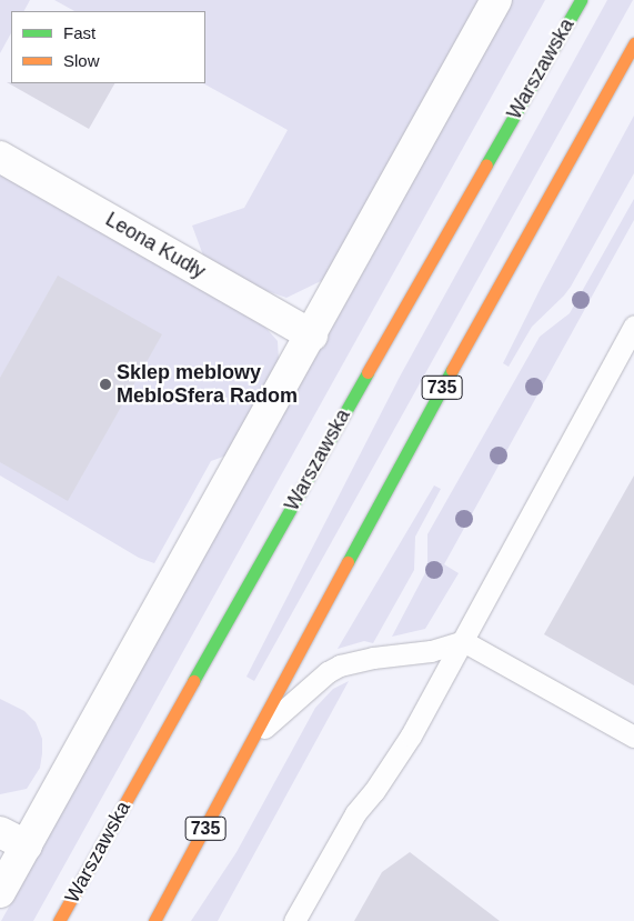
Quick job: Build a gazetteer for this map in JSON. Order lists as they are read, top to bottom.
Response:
{
  "streets": {
    "main road": ["Warszawska", "735"],
    "street": ["Leona Kudły"]
  },
  "places": ["Sklep meblowy MebloSfera Radom"],
  "legend": ["Fast", "Slow"]
}
